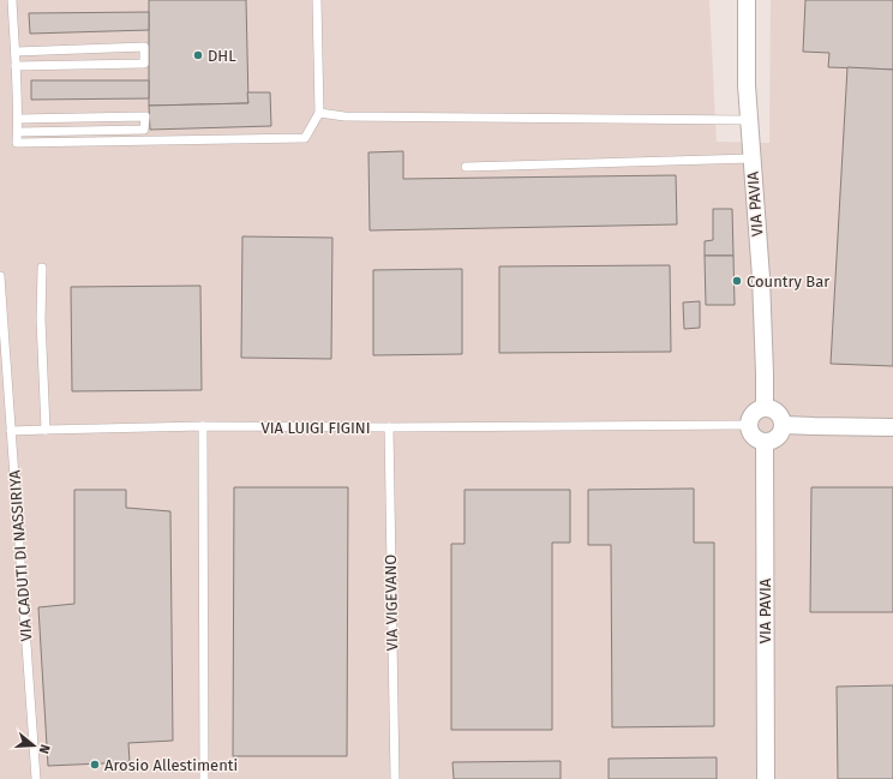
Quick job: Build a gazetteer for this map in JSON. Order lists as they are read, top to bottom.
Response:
{
  "streets": {
    "street": ["VIA PAVIA"],
    "lane": ["VIA LUIGI FIGINI", "VIA CADUTI DI NASSIRIYA", "VIA VIGEVANO"]
  },
  "crossings": [
    ["VIA PAVIA", "VIA LUIGI FIGINI"],
    ["VIA LUIGI FIGINI", "VIA CADUTI DI NASSIRIYA"],
    ["VIA LUIGI FIGINI", "VIA VIGEVANO"]
  ],
  "places": ["DHL", "Country Bar", "Arosio Allestimenti"],
  "north": "right"
}
